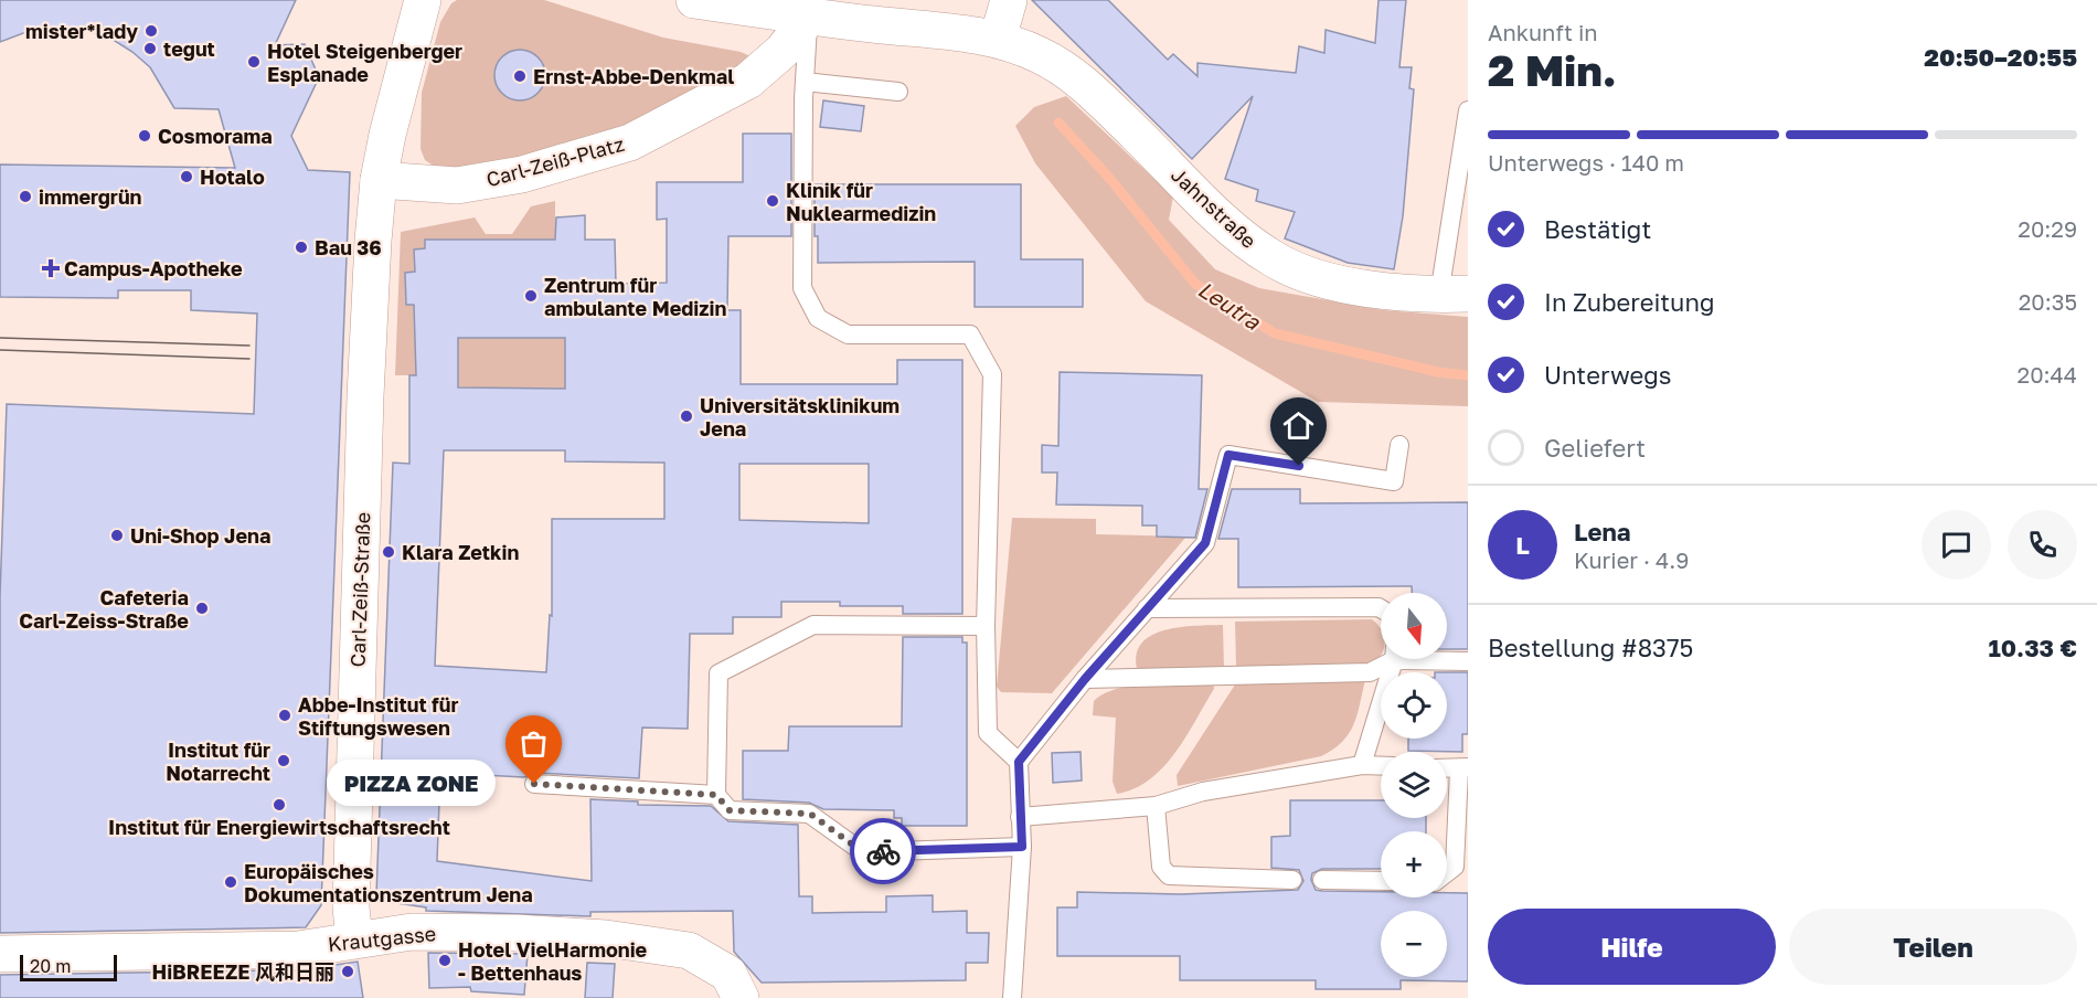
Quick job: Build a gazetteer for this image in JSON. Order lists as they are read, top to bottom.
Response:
{
  "streets": {
    "street": [
      "Carl-Zeiß-Platz",
      "Jahnstraße",
      "Carl-Zeiß-Straße",
      "Krautgasse"
    ]
  },
  "crossings": [
    ["Carl-Zeiß-Platz", "Carl-Zeiß-Straße"],
    ["Carl-Zeiß-Straße", "Krautgasse"]
  ],
  "water": ["Leutra"],
  "places": {
    "other": [
      "mister*lady",
      "tegut",
      "Hotel Steigenberger Esplanade",
      "Ernst-Abbe-Denkmal",
      "Cosmorama",
      "Hotalo",
      "immergrün",
      "Klinik für Nuklearmedizin",
      "Bau 36",
      "Zentrum für ambulante Medizin",
      "Universitätsklinikum Jena",
      "Uni-Shop Jena",
      "Klara Zetkin",
      "Cafeteria Carl-Zeiss-Straße",
      "Abbe-Institut für Stiftungswesen",
      "Institut für Notarrecht",
      "PIZZA ZONE",
      "Institut für Energiewirtschaftsrecht",
      "Europäisches Dokumentationszentrum Jena",
      "Hotel VielHarmonie - Bettenhaus",
      "HiBREEZE 风和日丽"
    ],
    "health": ["Campus-Apotheke"]
  },
  "scale_bar": "20 m",
  "north": "bottom",
  "page": {
    "heading": ["2 Min.", "Ankunft in", "20:50–20:55"],
    "panel": [
      "Lena",
      "Kurier · 4.9",
      "Bestellung #8375",
      "10.33 €"
    ],
    "bar": "Unterwegs · 140 m",
    "list": [
      ["Bestätigt", "20:29"],
      ["In Zubereitung", "20:35"],
      ["Unterwegs", "20:44"],
      "Geliefert"
    ],
    "round": "L",
    "map_buttons": ["+", "−"],
    "bubble": "PIZZA ZONE",
    "buttons": ["Hilfe", "Teilen"],
    "scale": "20 m"
  }
}
